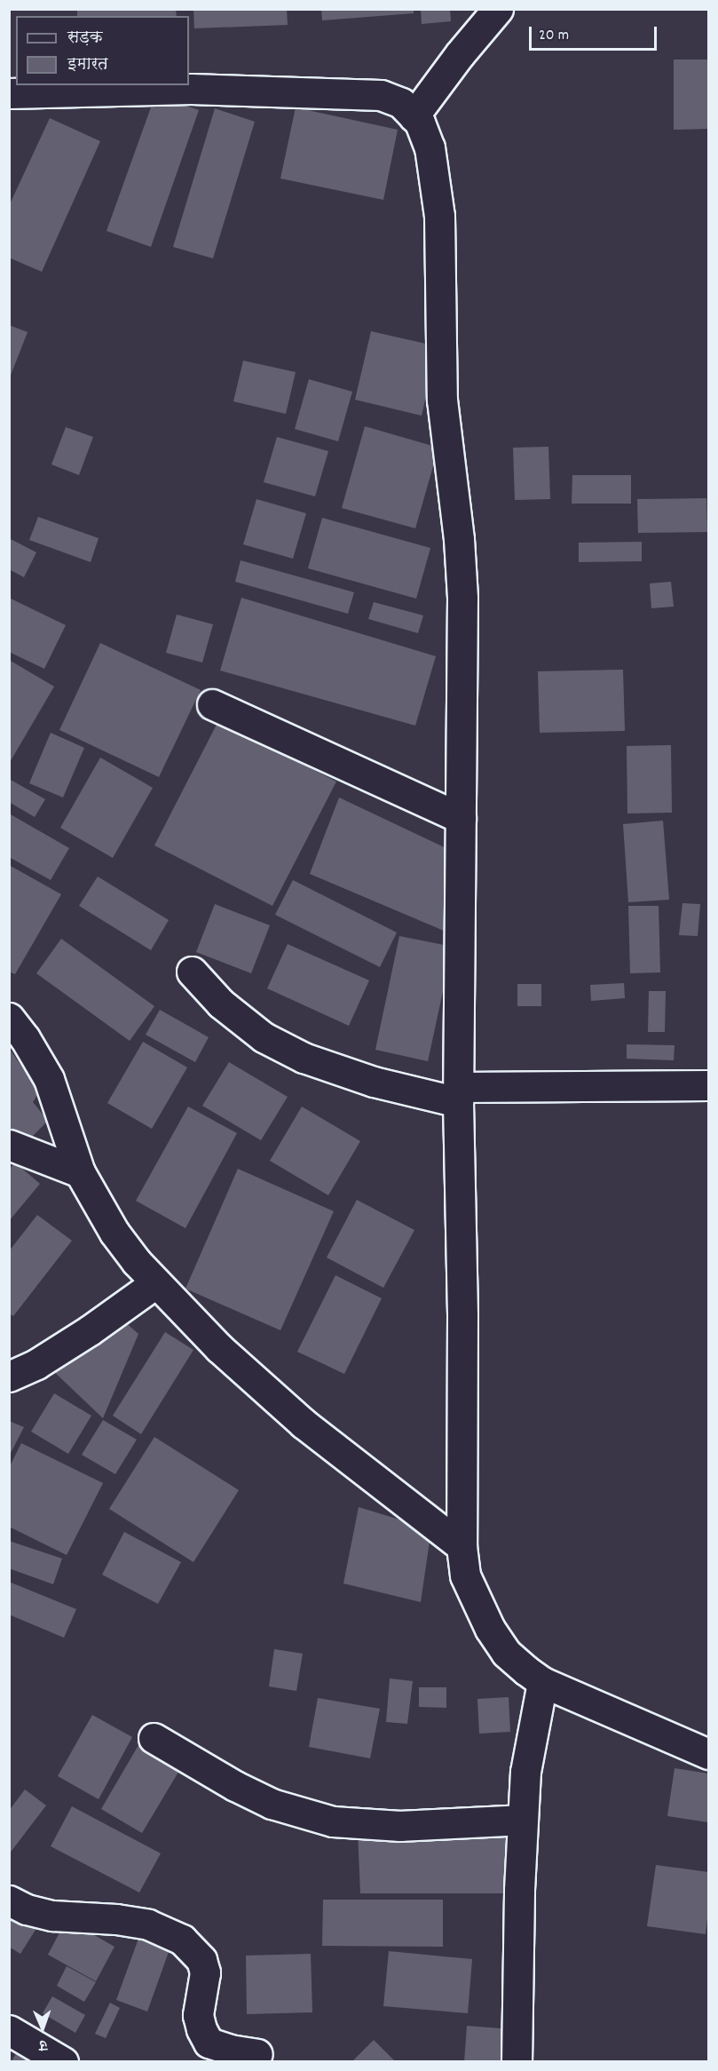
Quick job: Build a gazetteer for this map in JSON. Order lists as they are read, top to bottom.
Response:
{
  "legend": ["सड़क", "इमारत"],
  "scale_bar": "20 m",
  "north": "bottom"
}
